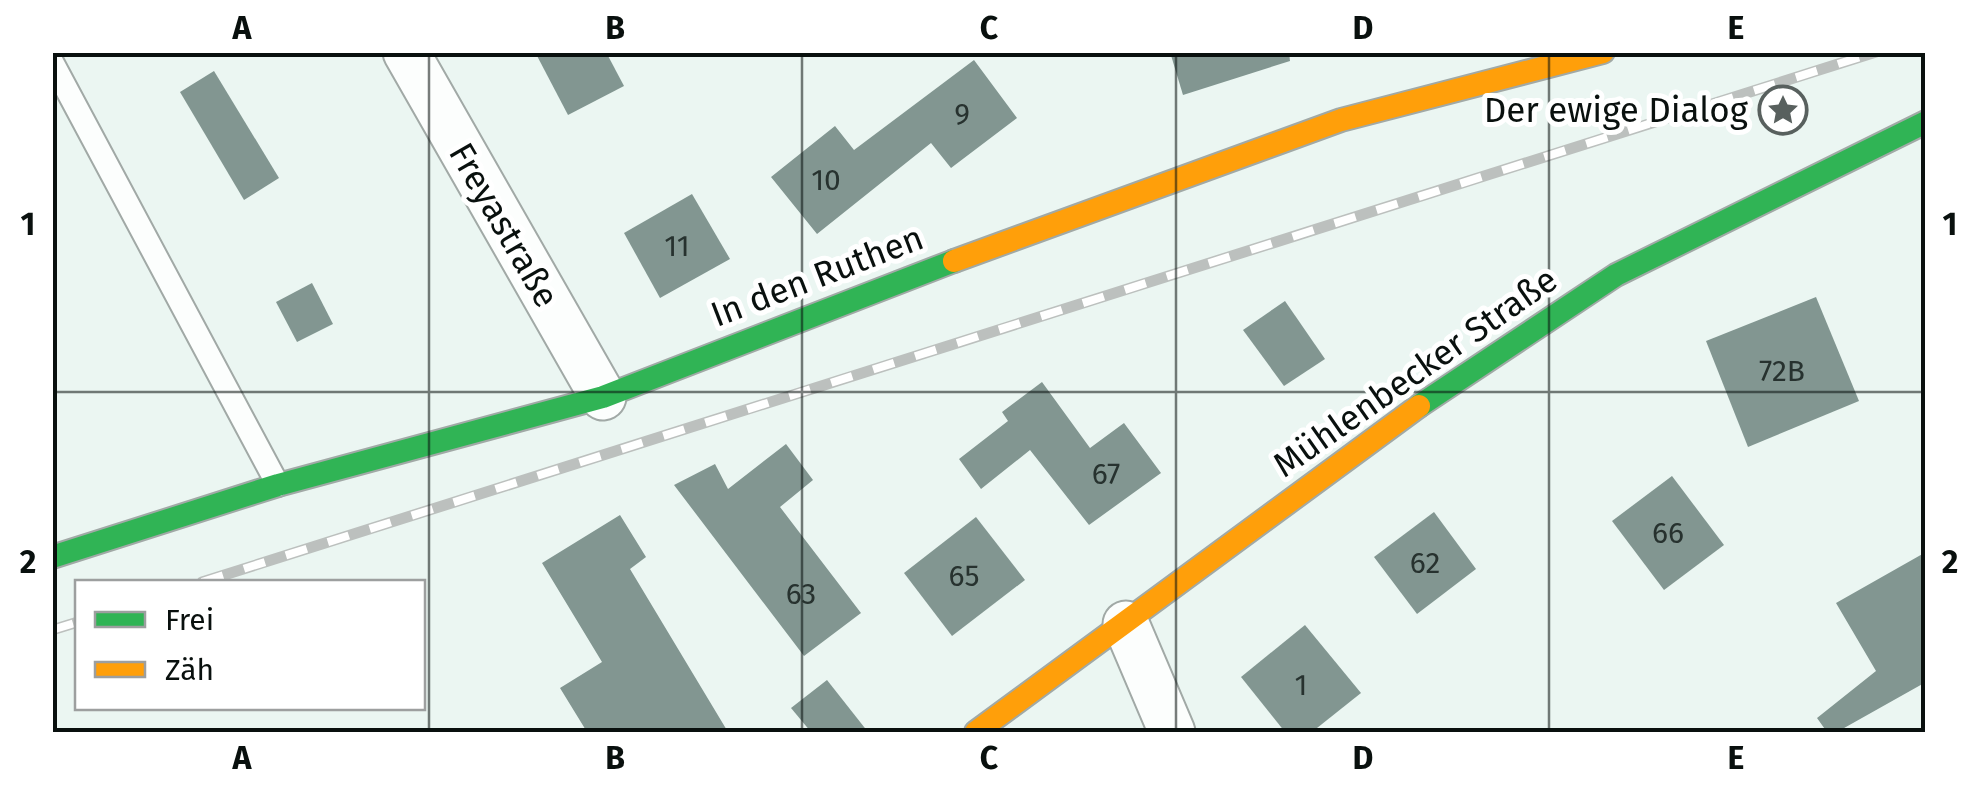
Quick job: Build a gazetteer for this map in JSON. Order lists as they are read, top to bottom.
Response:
{
  "streets": {
    "street": ["Freyastraße", "In den Ruthen", "Mühlenbecker Straße"]
  },
  "crossings": [
    ["Freyastraße", "In den Ruthen"]
  ],
  "places": {
    "place": ["Der ewige Dialog"]
  },
  "house_numbers": [
    "9",
    "10",
    "11",
    "72B",
    "67",
    "66",
    "62",
    "65",
    "63",
    "1"
  ],
  "legend": ["Frei", "Zäh"],
  "grid": {
    "columns": [
      "A",
      "B",
      "C",
      "D",
      "E"
    ],
    "rows": ["1", "2"]
  }
}
